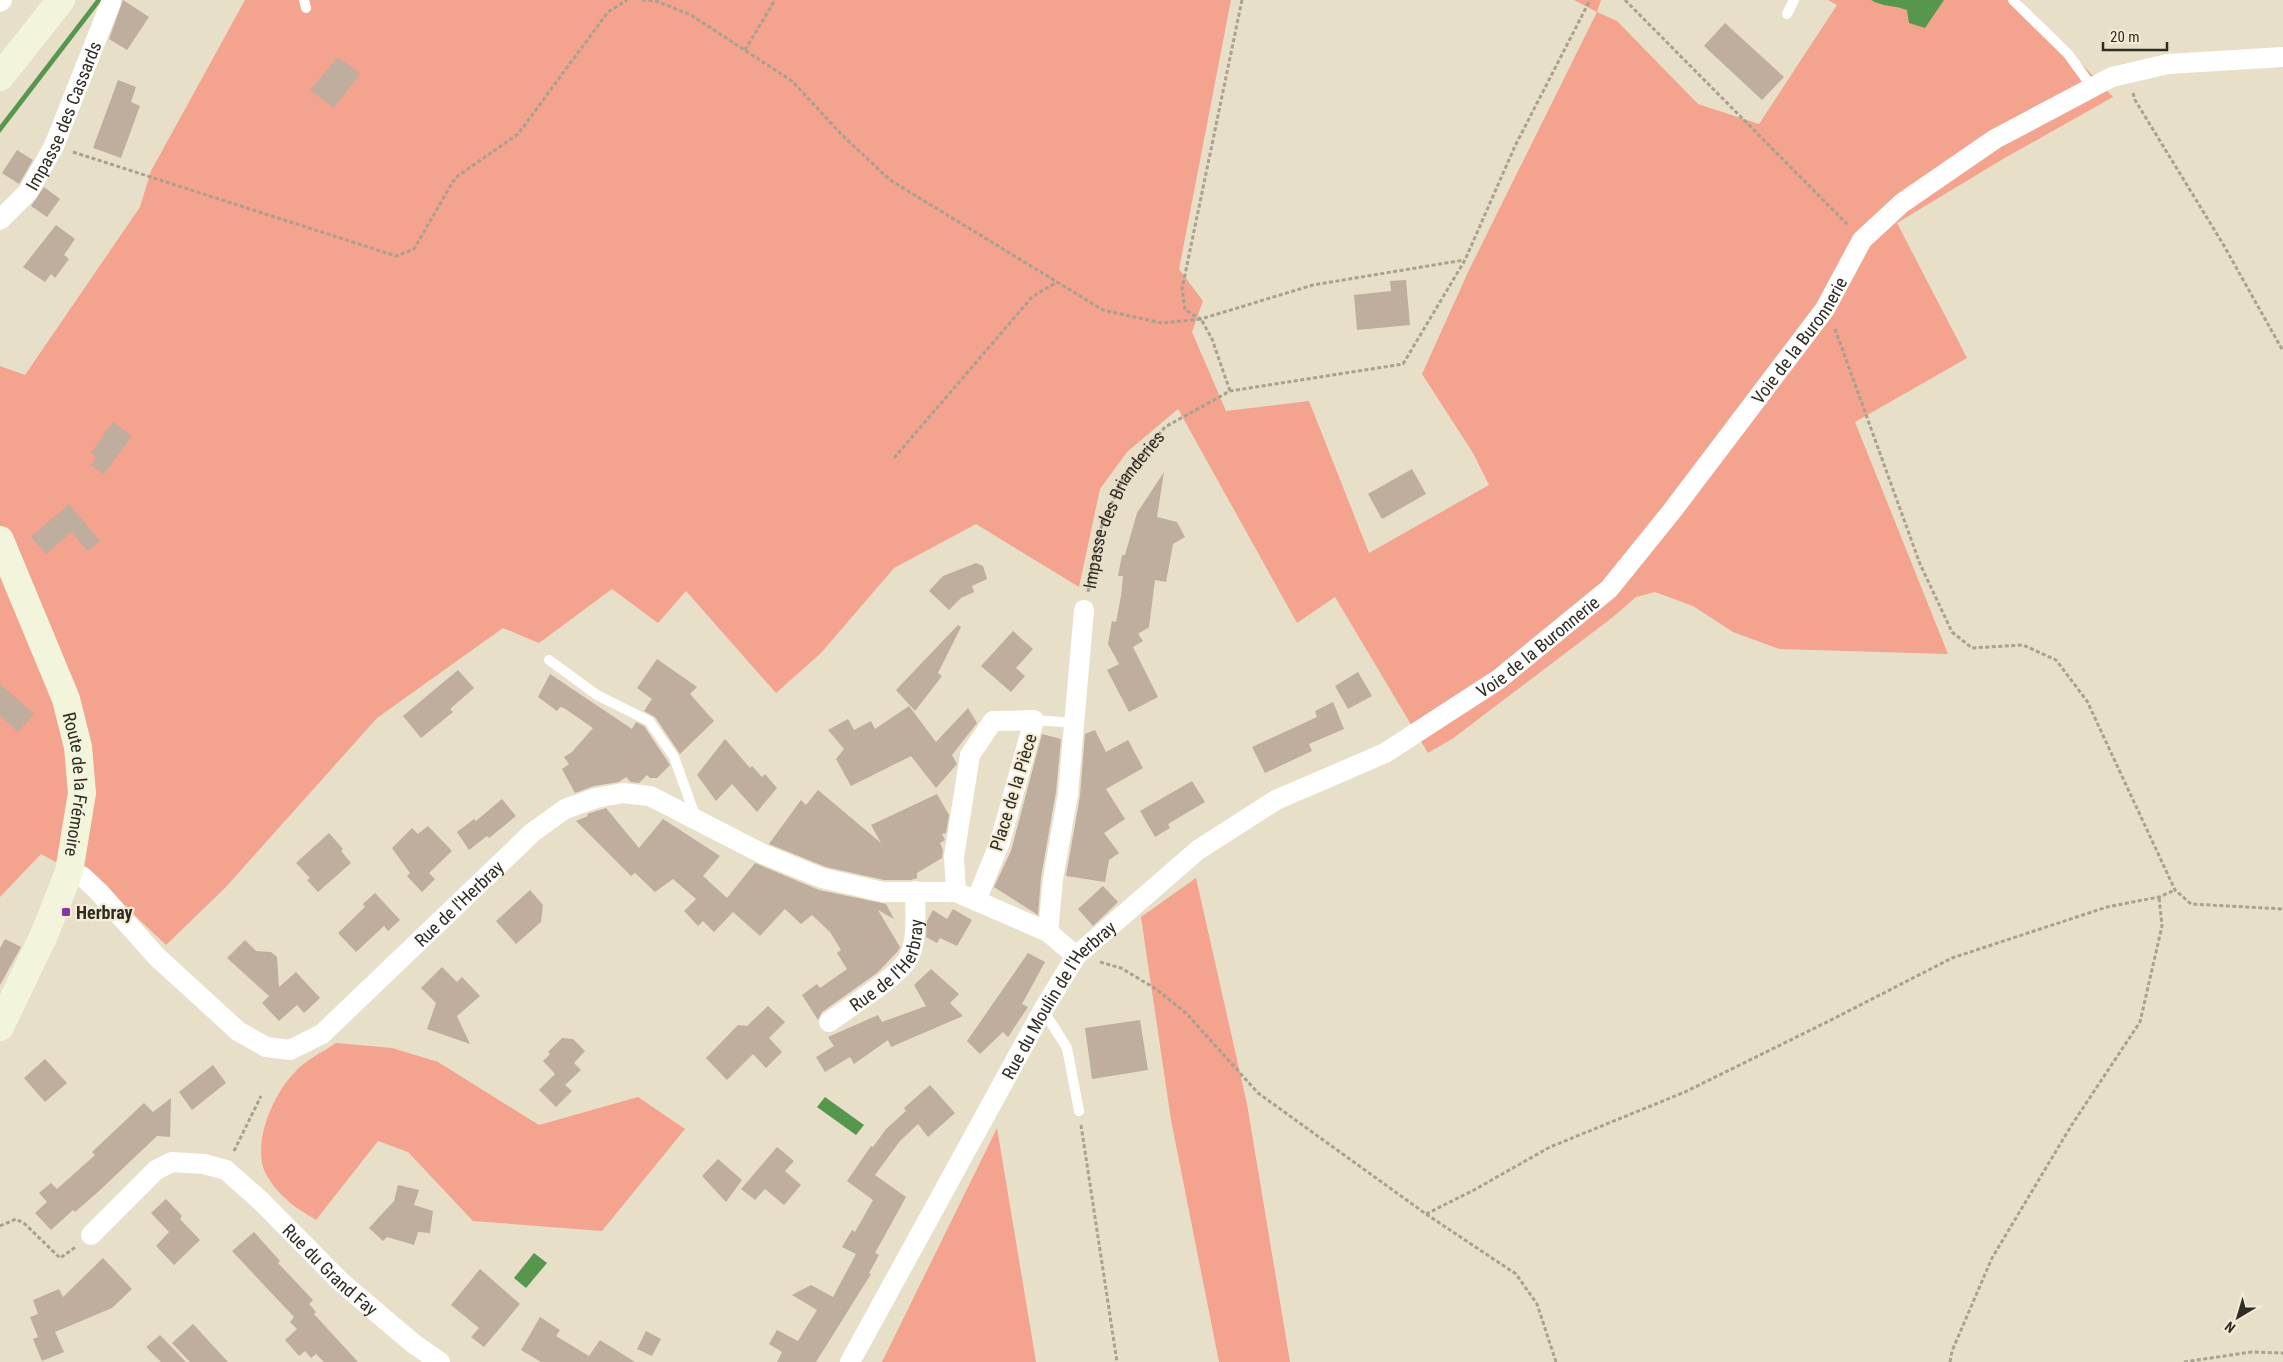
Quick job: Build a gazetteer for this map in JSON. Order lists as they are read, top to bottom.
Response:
{
  "streets": {
    "street": [
      "Impasse des Cassards",
      "Voie de la Buronnerie",
      "Impasse des Brianderies",
      "Route de la Frémoire",
      "Place de la Pièce",
      "Rue de l'Herbray",
      "Rue du Moulin de l'Herbray",
      "Rue du Grand Fay"
    ]
  },
  "crossings": [
    ["Voie de la Buronnerie", "Rue du Moulin de l'Herbray"],
    ["Impasse des Brianderies", "Rue de l'Herbray"],
    ["Route de la Frémoire", "Rue de l'Herbray"],
    ["Place de la Pièce", "Rue de l'Herbray"],
    ["Rue de l'Herbray", "Rue du Moulin de l'Herbray"]
  ],
  "places": {
    "transit": ["Herbray"]
  },
  "scale_bar": "20 m",
  "north": "bottom left"
}
